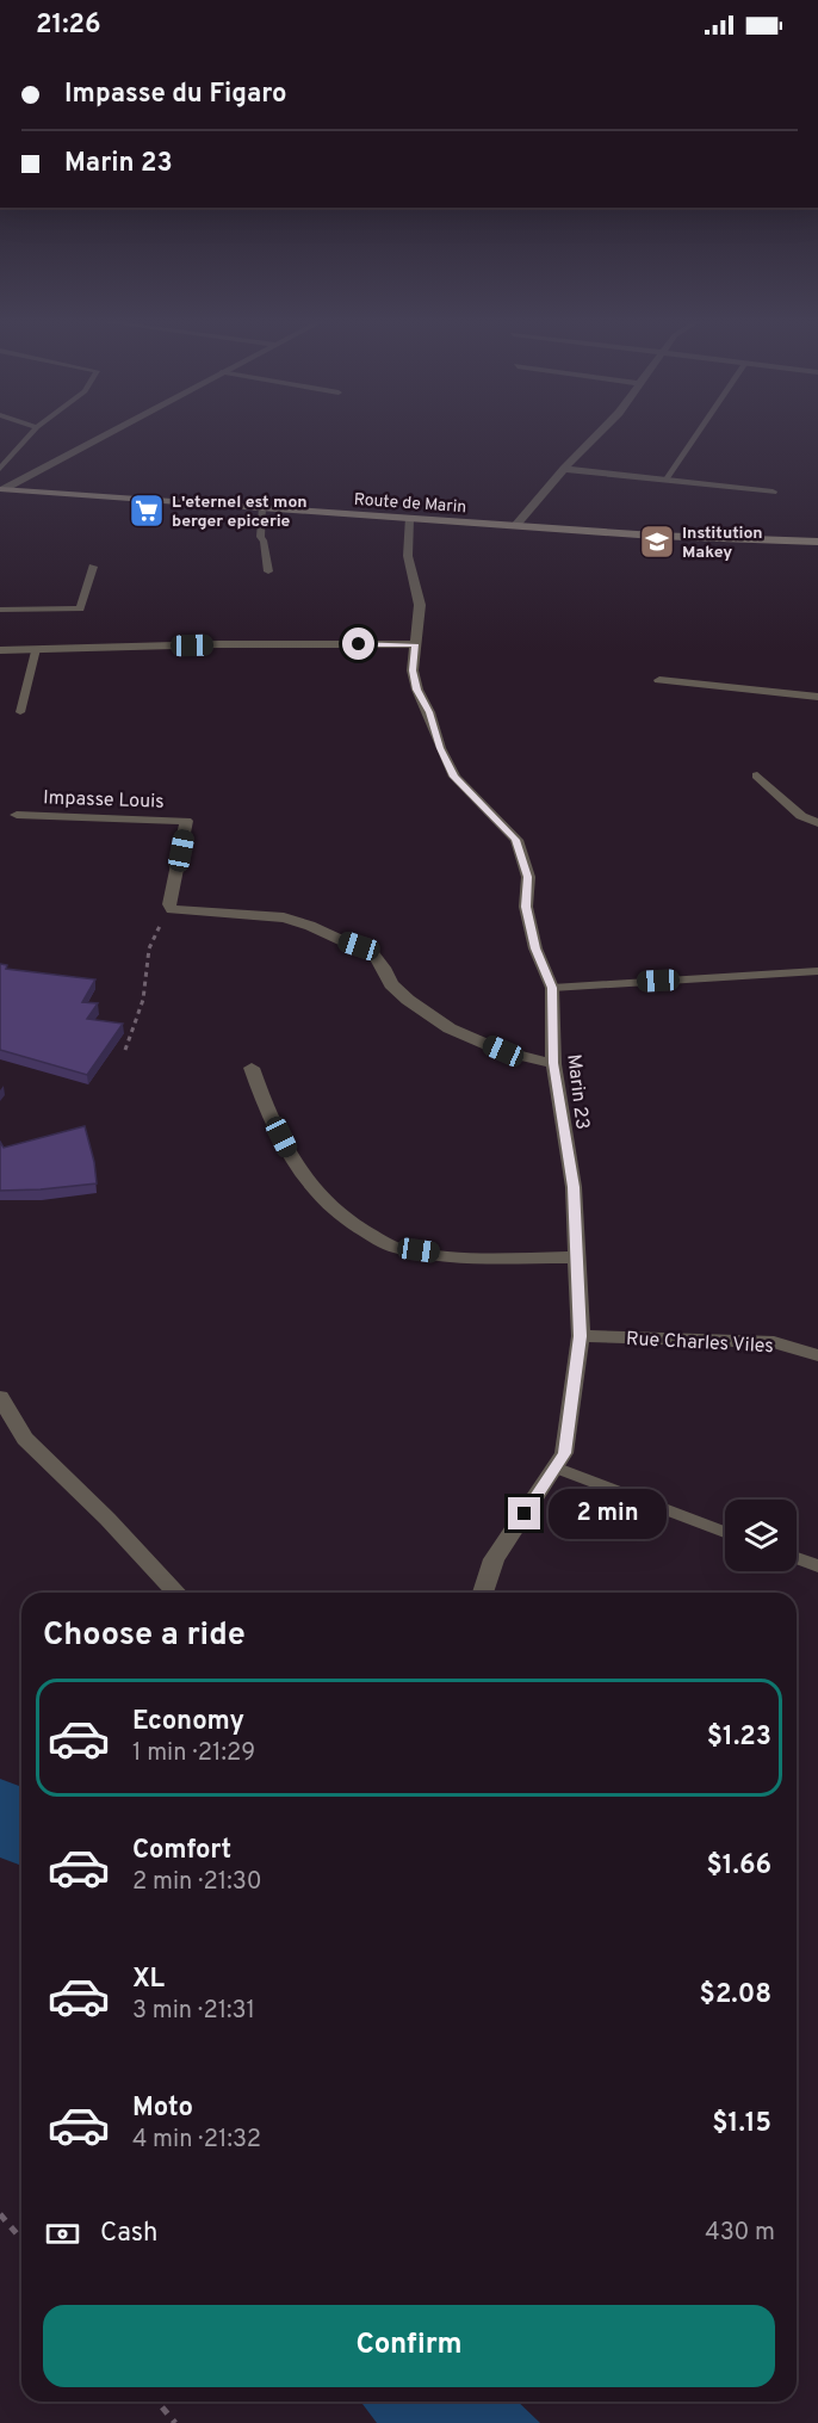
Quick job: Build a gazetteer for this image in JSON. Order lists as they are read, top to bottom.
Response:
{
  "streets": {
    "main road": ["Route de Marin"],
    "street": ["Impasse Louis", "Marin 23", "Rue Charles Viles"]
  },
  "crossings": [
    ["Route de Marin", "Marin 23"],
    ["Marin 23", "Rue Charles Viles"]
  ],
  "places": {
    "supermarket": ["L'eternel est mon berger epicerie"],
    "school or university": ["Institution Makey"]
  },
  "page": {
    "status": "21:26",
    "banner": ["Impasse du Figaro", "Marin 23"],
    "bubble": "2 min",
    "heading": "Choose a ride",
    "list": [
      {
        "name": "Economy",
        "note": "1 min · 21:29",
        "value": "$1.23"
      },
      {
        "name": "Comfort",
        "note": "2 min · 21:30",
        "value": "$1.66"
      },
      {
        "name": "XL",
        "note": "3 min · 21:31",
        "value": "$2.08"
      },
      {
        "name": "Moto",
        "note": "4 min · 21:32",
        "value": "$1.15"
      }
    ],
    "pay": ["Cash", "430 m"],
    "buttons": "Confirm"
  }
}
